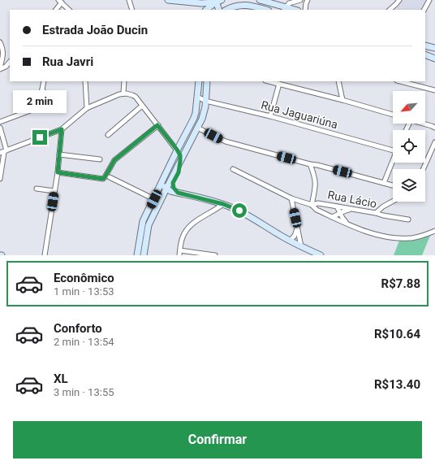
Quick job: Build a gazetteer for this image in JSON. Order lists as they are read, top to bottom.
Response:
{
  "streets": {
    "street": ["Rua Jaguariúna", "Rua Lácio"]
  },
  "north": "bottom left",
  "page": {
    "banner": ["Estrada João Ducin", "Rua Javri"],
    "bubble": "2 min",
    "list": [
      {
        "name": "Econômico",
        "note": "1 min · 13:53",
        "value": "R$7.88"
      },
      {
        "name": "Conforto",
        "note": "2 min · 13:54",
        "value": "R$10.64"
      },
      {
        "name": "XL",
        "note": "3 min · 13:55",
        "value": "R$13.40"
      }
    ],
    "buttons": "Confirmar"
  }
}
